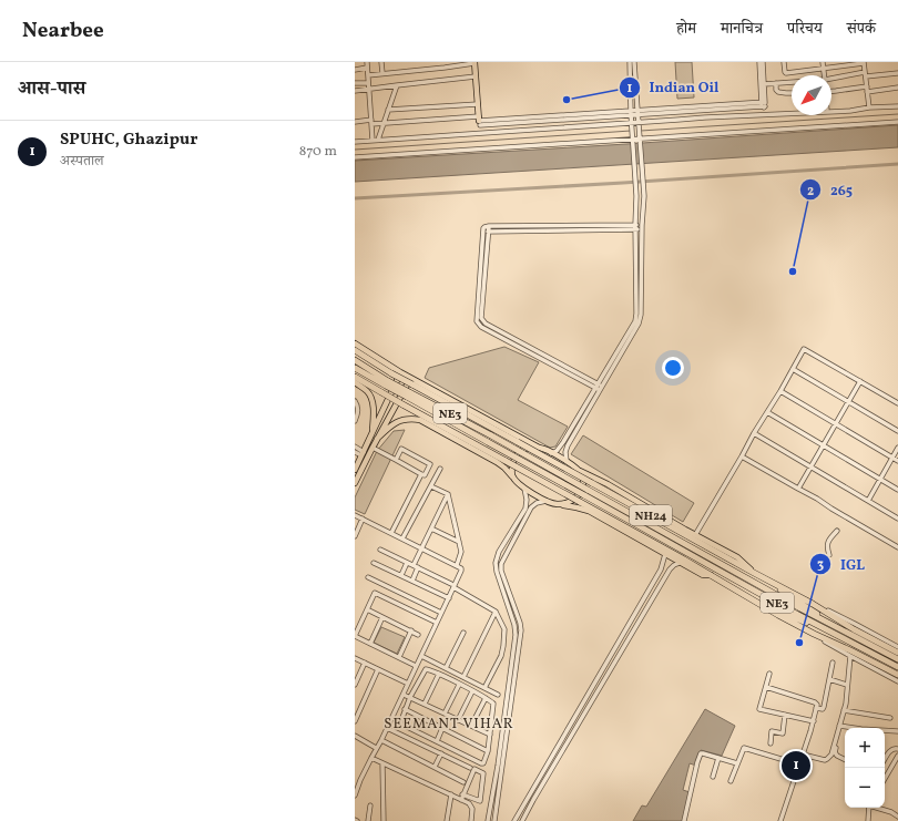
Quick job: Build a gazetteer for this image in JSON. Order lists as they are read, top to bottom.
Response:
{
  "streets": {
    "highway": ["NE3", "NH24"]
  },
  "districts": ["SEEMANT VIHAR"],
  "places": ["Indian Oil", "265", "IGL"],
  "north": "bottom left",
  "page": {
    "header": "Nearbee",
    "nav": [
      "होम",
      "मानचित्र",
      "परिचय",
      "संपर्क"
    ],
    "heading": "आस-पास",
    "list": [
      {
        "mark": "1",
        "name": "SPUHC, Ghazipur",
        "note": "अस्पताल",
        "value": "870 m"
      }
    ],
    "map_buttons": ["+", "−"],
    "pins": "1"
  }
}
